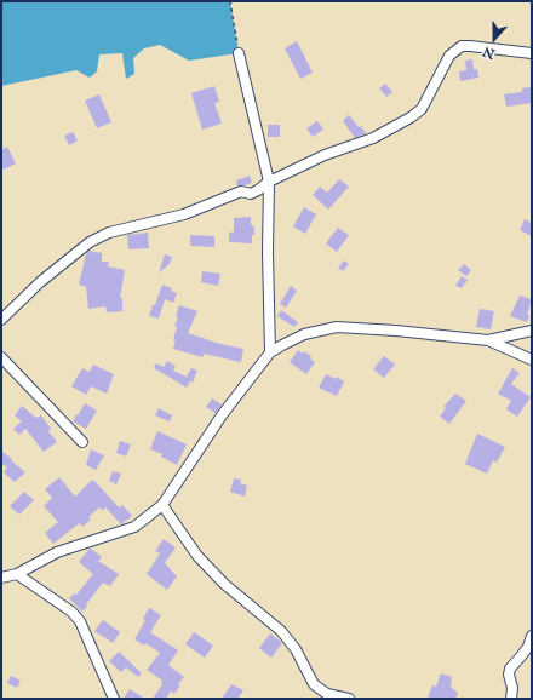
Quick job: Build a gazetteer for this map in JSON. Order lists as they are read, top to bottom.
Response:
{
  "north": "bottom"
}
